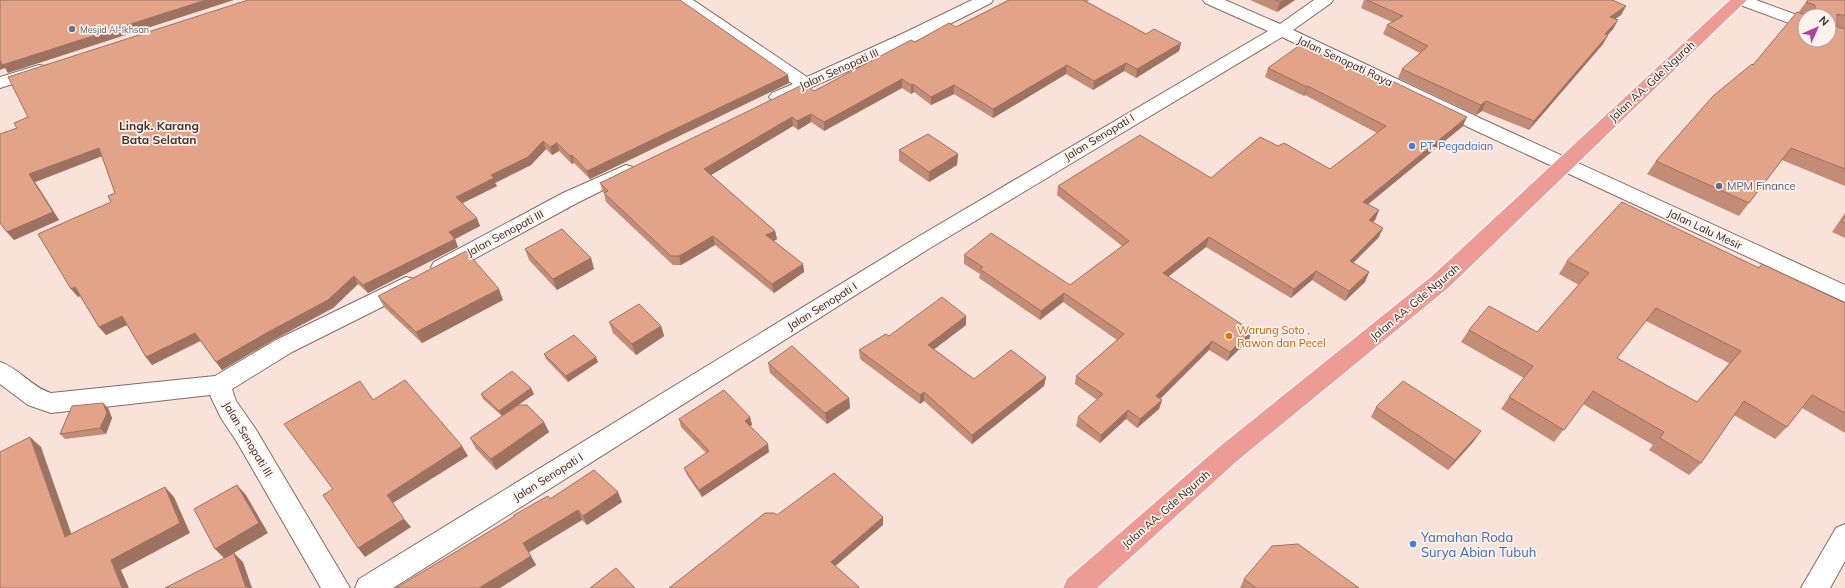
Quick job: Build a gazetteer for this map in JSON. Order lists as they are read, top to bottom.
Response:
{
  "streets": {
    "main road": ["Jalan AA. Gde Ngurah"],
    "street": [
      "Jalan Senopati Raya",
      "Jalan Senopati III",
      "Jalan Senopati I",
      "Jalan Lalu Mesir"
    ]
  },
  "crossings": [
    ["Jalan Senopati Raya", "Jalan AA. Gde Ngurah"],
    ["Jalan Senopati Raya", "Jalan Senopati I"],
    ["Jalan Senopati Raya", "Jalan Lalu Mesir"],
    ["Jalan AA. Gde Ngurah", "Jalan Lalu Mesir"]
  ],
  "districts": ["Lingk. Karang Bata Selatan"],
  "places": [
    "Mesjid Al-Ikhsan",
    "PT. Pegadaian",
    "MPM Finance",
    "Warung Soto , Rawon dan Pecel",
    "Yamahan Roda Surya Abian Tubuh"
  ],
  "north": "top right"
}
